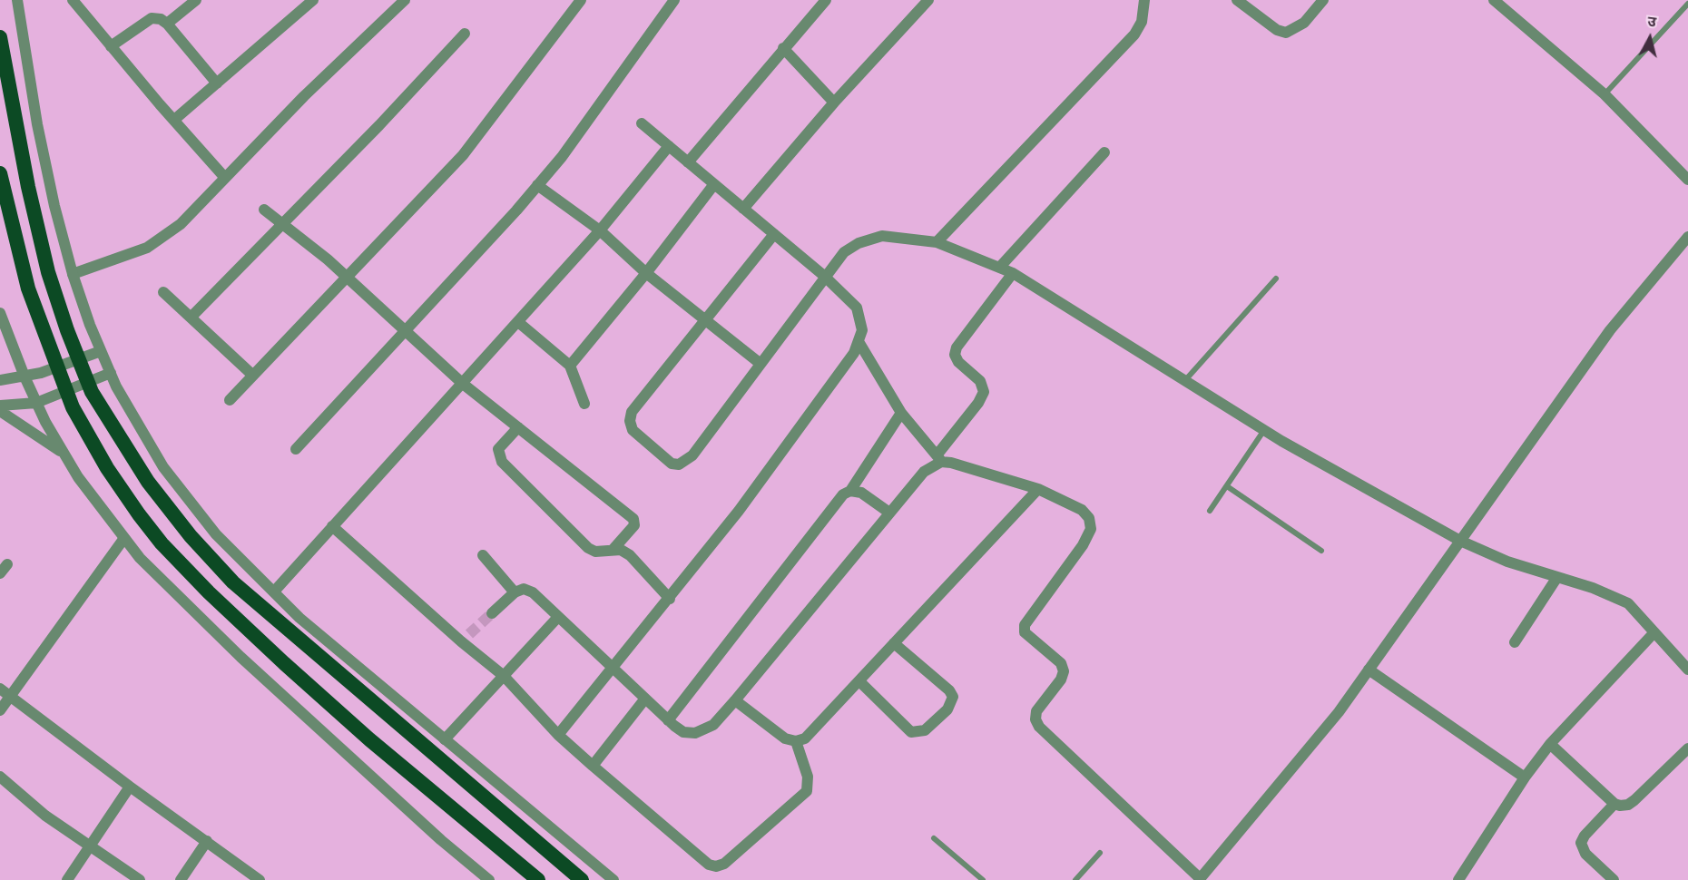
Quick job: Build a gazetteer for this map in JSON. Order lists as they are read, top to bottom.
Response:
{
  "north": "top"
}
